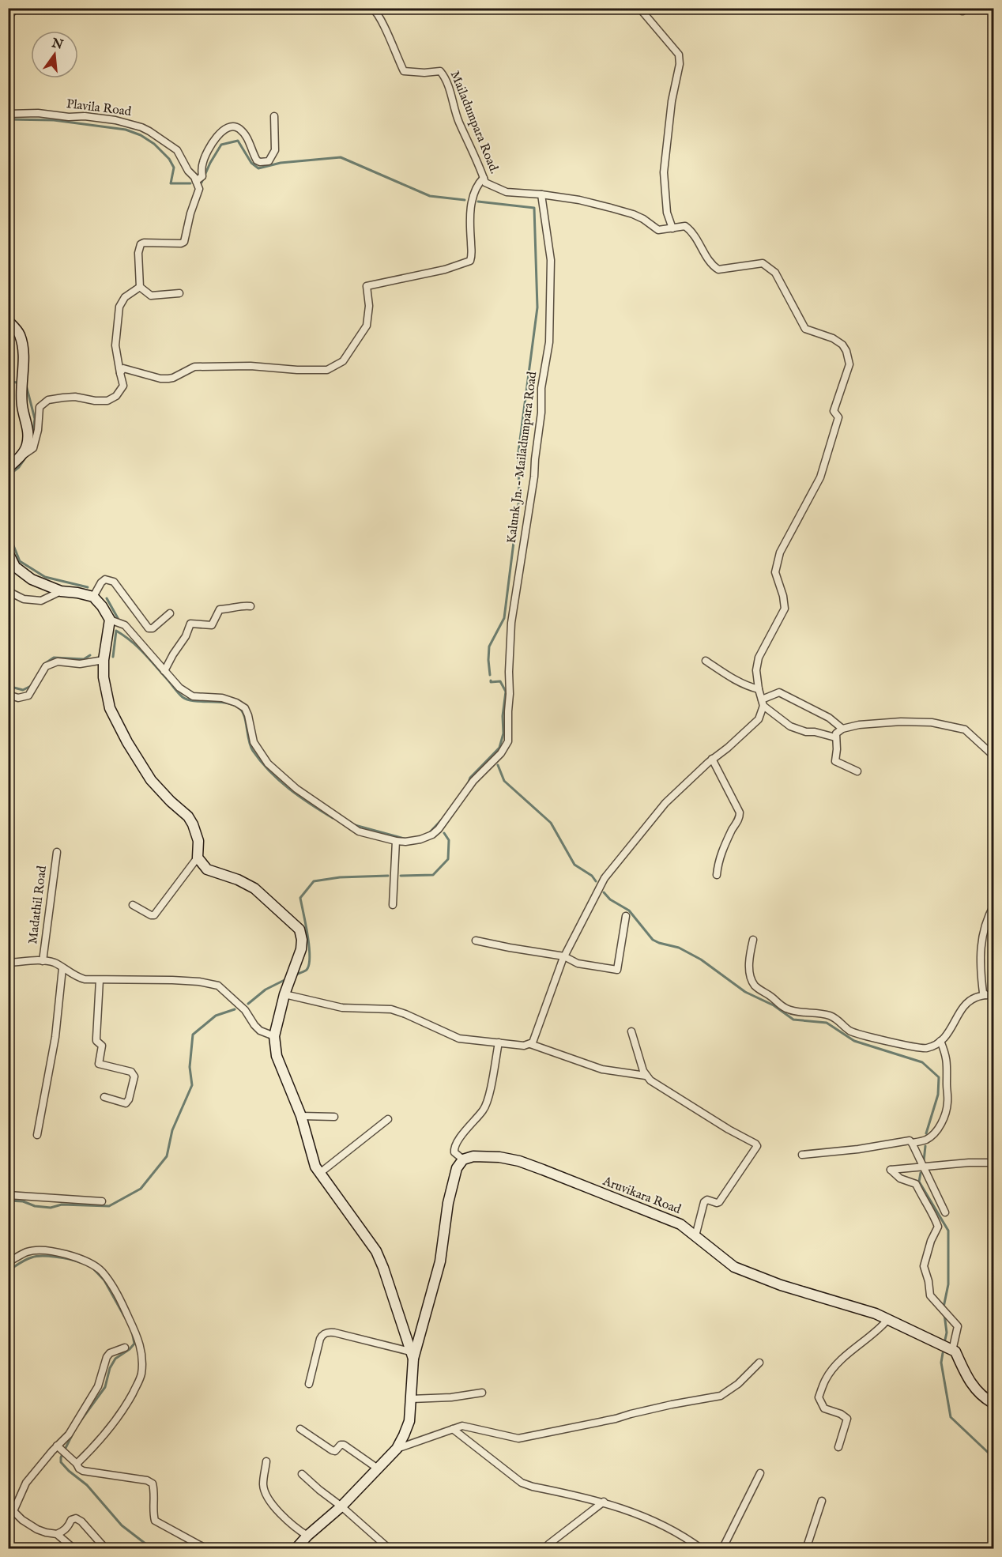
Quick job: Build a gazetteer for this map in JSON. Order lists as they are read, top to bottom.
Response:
{
  "streets": {
    "main road": ["Aruvikara Road"],
    "street": [
      "Plavila Road",
      "Mailadumpara Road.",
      "Kalunk Jn. - Mailadumpara Road",
      "Madathil Road"
    ]
  },
  "crossings": [
    ["Mailadumpara Road.", "Kalunk Jn. - Mailadumpara Road"]
  ],
  "north": "top"
}
